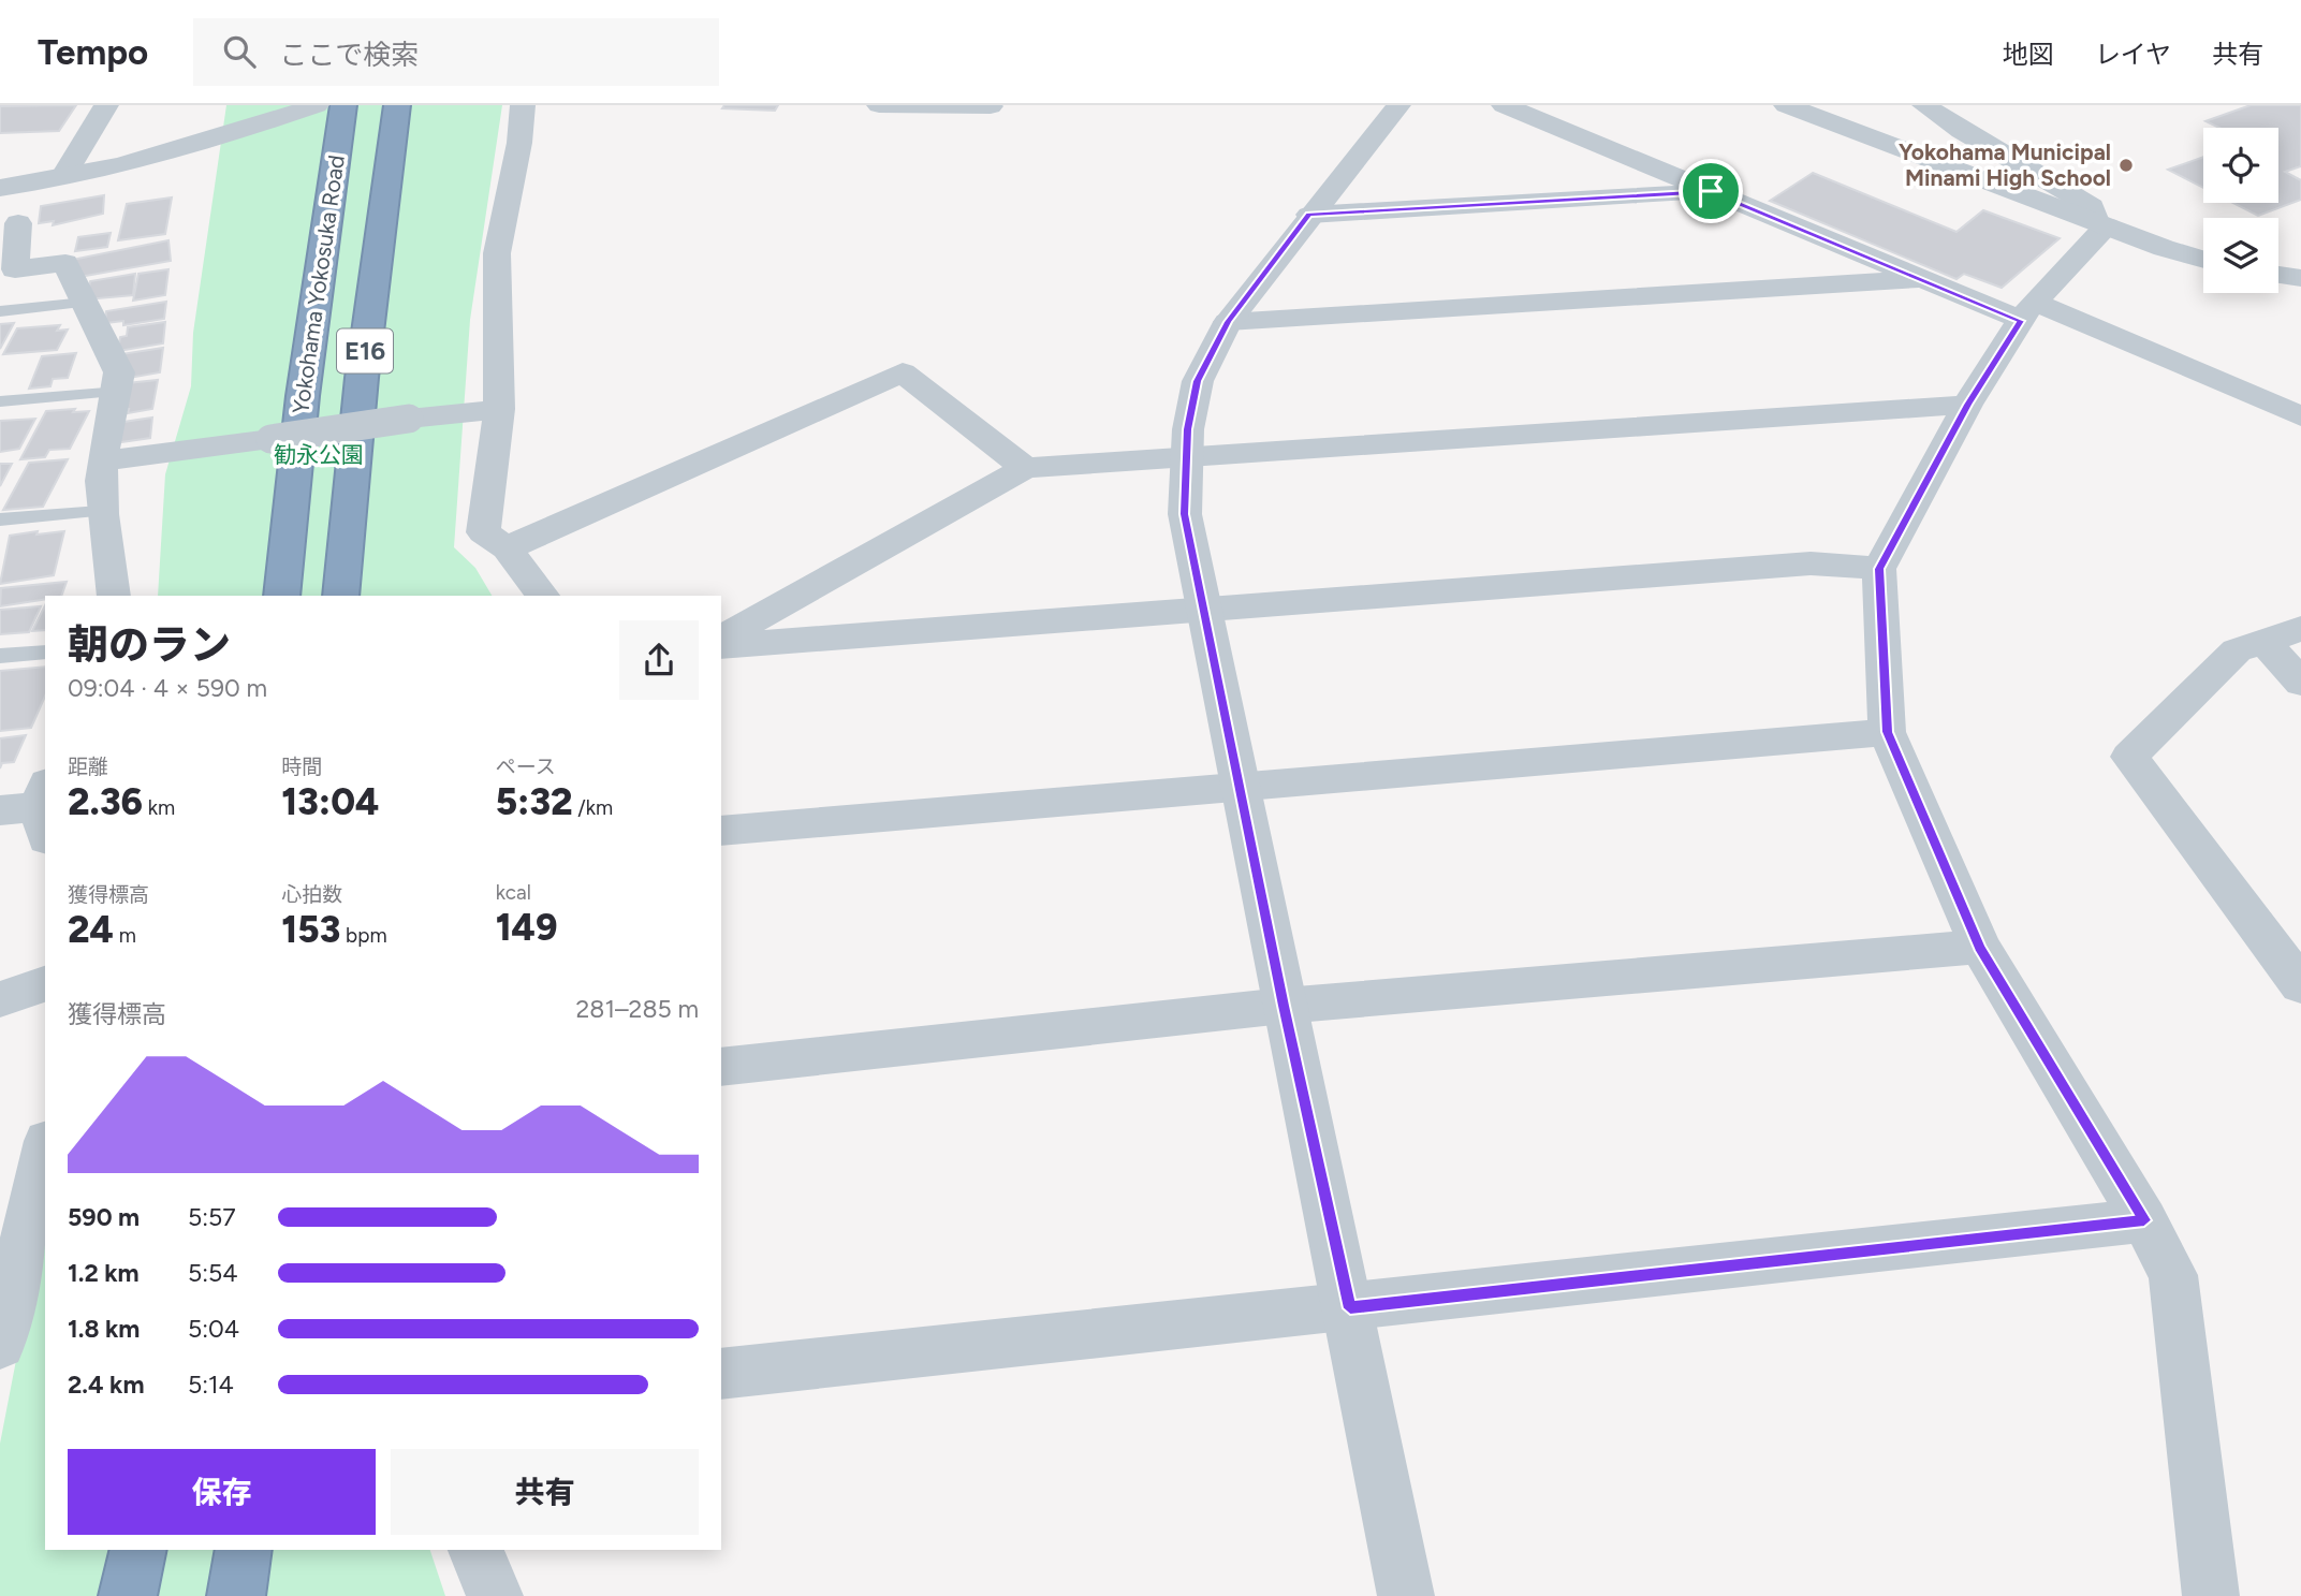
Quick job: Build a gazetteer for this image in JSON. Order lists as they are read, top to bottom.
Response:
{
  "streets": {
    "highway": ["Yokohama Yokosuka Road", "E16"]
  },
  "parks": ["勧永公園"],
  "places": ["Yokohama Municipal Minami High School"],
  "page": {
    "header": "Tempo",
    "search": "ここで検索",
    "nav": ["地図", "レイヤ", "共有"],
    "heading": ["朝のラン", "09:04 · 4 × 590 m"],
    "stats": [
      ["距離", "2.36 km"],
      ["時間", "13:04"],
      ["ペース", "5:32 /km"],
      ["獲得標高", "24 m"],
      ["心拍数", "153 bpm"],
      ["kcal", "149"]
    ],
    "chart": ["獲得標高", "281–285 m"],
    "list": [
      {
        "name": "590 m",
        "note": "5:57"
      },
      {
        "name": "1.2 km",
        "note": "5:54"
      },
      {
        "name": "1.8 km",
        "note": "5:04"
      },
      {
        "name": "2.4 km",
        "note": "5:14"
      }
    ],
    "buttons": ["保存", "共有"]
  }
}
